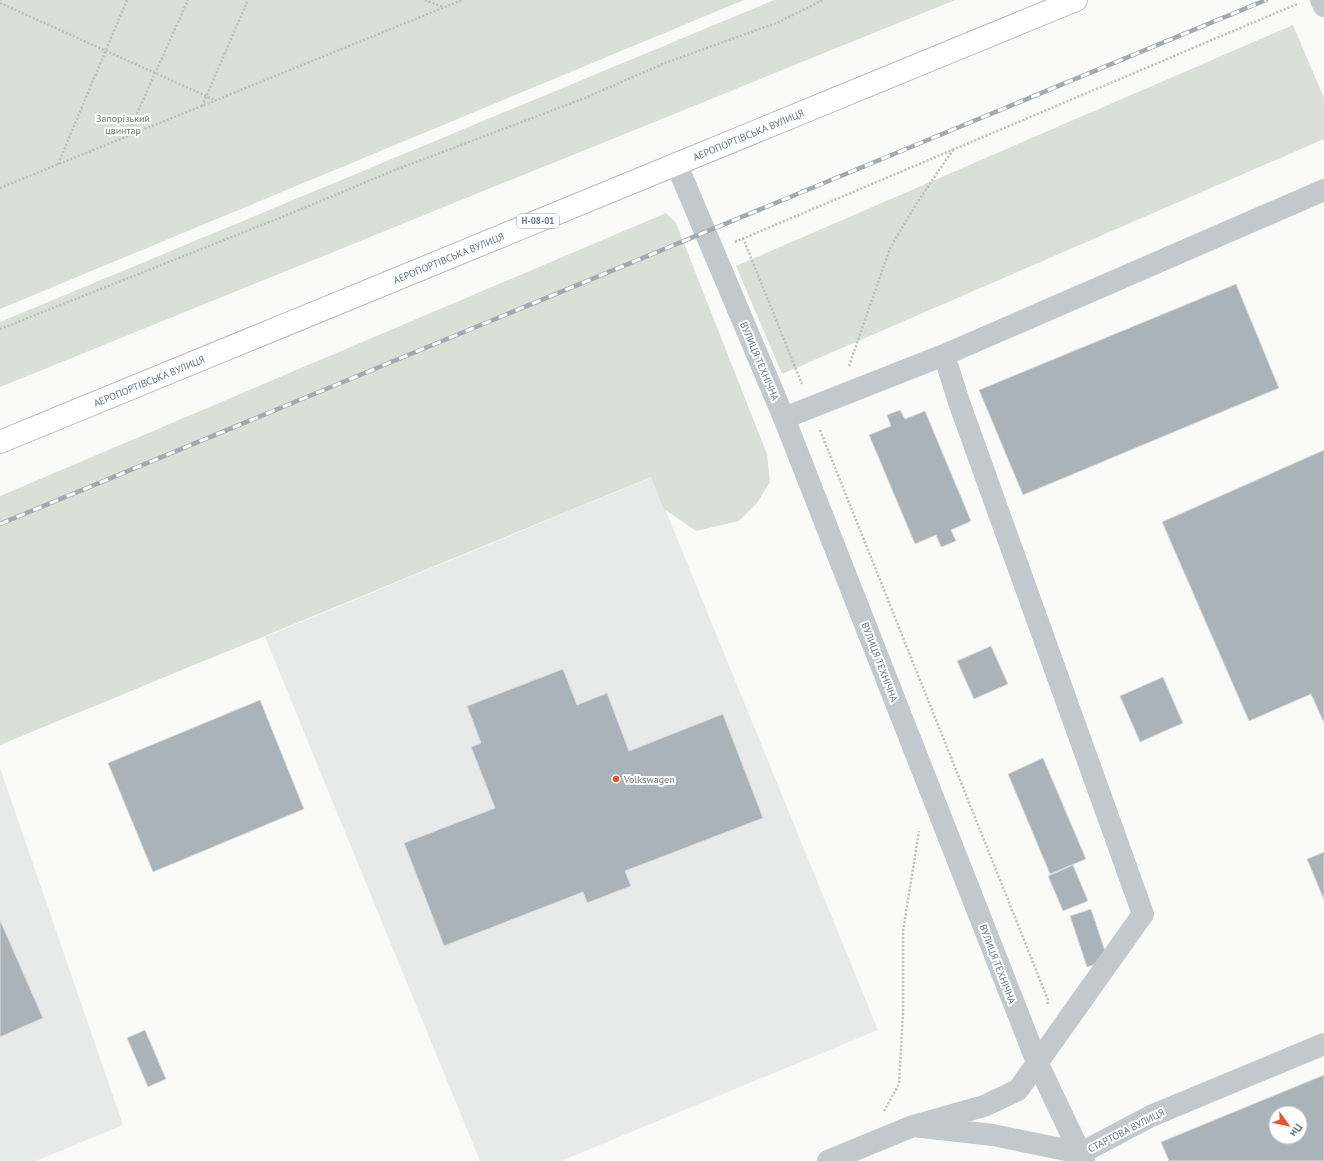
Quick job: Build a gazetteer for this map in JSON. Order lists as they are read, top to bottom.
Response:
{
  "streets": {
    "main road": ["АЕРОПОРТІВСЬКА ВУЛИЦЯ", "Н-08-01"],
    "street": ["ВУЛИЦЯ ТЕХНІЧНА", "СТАРТОВА ВУЛИЦЯ"]
  },
  "crossings": [
    ["АЕРОПОРТІВСЬКА ВУЛИЦЯ", "ВУЛИЦЯ ТЕХНІЧНА"],
    ["ВУЛИЦЯ ТЕХНІЧНА", "СТАРТОВА ВУЛИЦЯ"]
  ],
  "parks": ["Запорізький цвинтар"],
  "places": ["Volkswagen"],
  "north": "bottom right"
}
